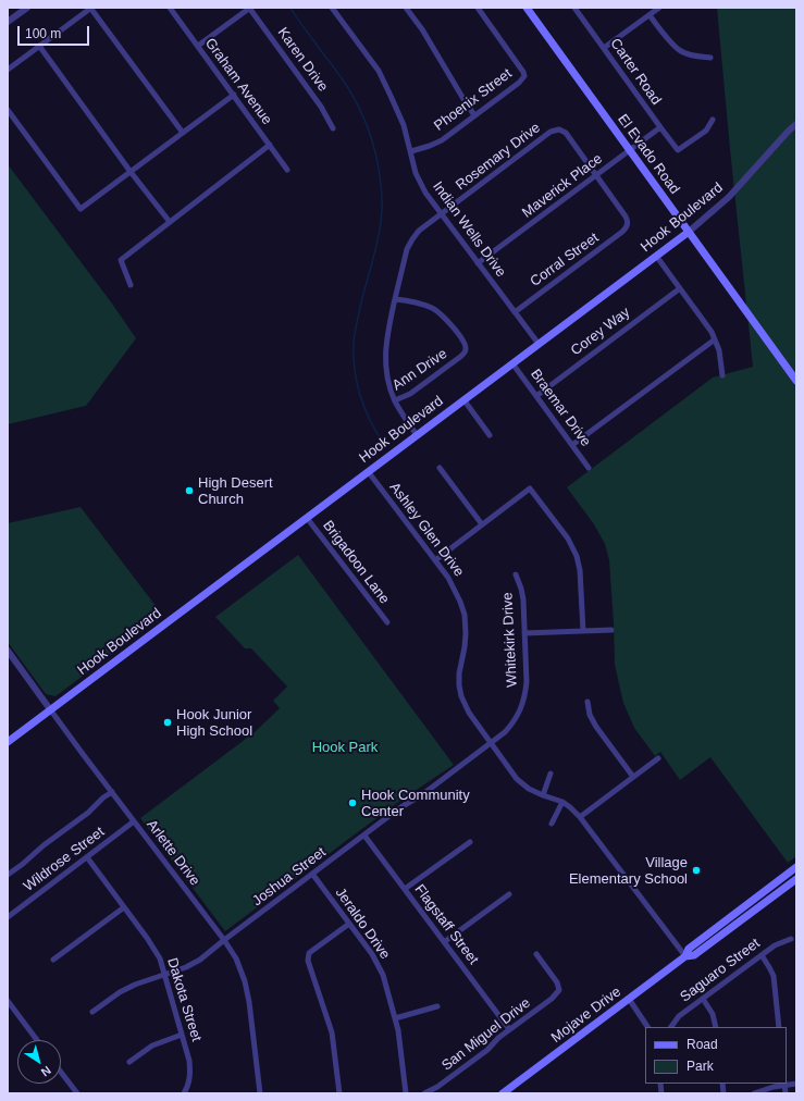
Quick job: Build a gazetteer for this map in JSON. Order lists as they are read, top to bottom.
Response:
{
  "streets": {
    "main road": ["El Evado Road", "Hook Boulevard", "Mojave Drive"],
    "street": [
      "Karen Drive",
      "Carter Road",
      "Graham Avenue",
      "Phoenix Street",
      "Rosemary Drive",
      "Maverick Place",
      "Indian Wells Drive",
      "Corral Street",
      "Corey Way",
      "Ann Drive",
      "Braemar Drive",
      "Ashley Glen Drive",
      "Brigadoon Lane",
      "Whitekirk Drive",
      "Arlette Drive",
      "Wildrose Street",
      "Joshua Street",
      "Jeraldo Drive",
      "Flagstaff Street",
      "Saguaro Street",
      "Dakota Street",
      "San Miguel Drive"
    ]
  },
  "crossings": [
    ["Carter Road", "Maverick Place"],
    ["Phoenix Street", "Indian Wells Drive"],
    ["El Evado Road", "Maverick Place"],
    ["El Evado Road", "Hook Boulevard"],
    ["Rosemary Drive", "Maverick Place"],
    ["Rosemary Drive", "Hook Boulevard"],
    ["Rosemary Drive", "Indian Wells Drive"],
    ["Rosemary Drive", "Corral Street"],
    ["Rosemary Drive", "Ann Drive"],
    ["Maverick Place", "Indian Wells Drive"],
    ["Maverick Place", "Corral Street"],
    ["Hook Boulevard", "Indian Wells Drive"],
    ["Hook Boulevard", "Braemar Drive"],
    ["Hook Boulevard", "Ashley Glen Drive"],
    ["Hook Boulevard", "Brigadoon Lane"],
    ["Hook Boulevard", "Arlette Drive"],
    ["Indian Wells Drive", "Corral Street"],
    ["Corey Way", "Braemar Drive"],
    ["Ashley Glen Drive", "Whitekirk Drive"],
    ["Ashley Glen Drive", "Joshua Street"],
    ["Ashley Glen Drive", "Mojave Drive"],
    ["Whitekirk Drive", "Joshua Street"],
    ["Arlette Drive", "Wildrose Street"],
    ["Arlette Drive", "Joshua Street"],
    ["Wildrose Street", "Dakota Street"],
    ["Joshua Street", "Jeraldo Drive"],
    ["Joshua Street", "Flagstaff Street"],
    ["Joshua Street", "Dakota Street"],
    ["Flagstaff Street", "San Miguel Drive"]
  ],
  "parks": ["Hook Park"],
  "places": [
    "High Desert Church",
    "Hook Junior High School",
    "Hook Community Center",
    "Village Elementary School"
  ],
  "legend": ["Road", "Park"],
  "scale_bar": "100 m",
  "north": "bottom right"
}
